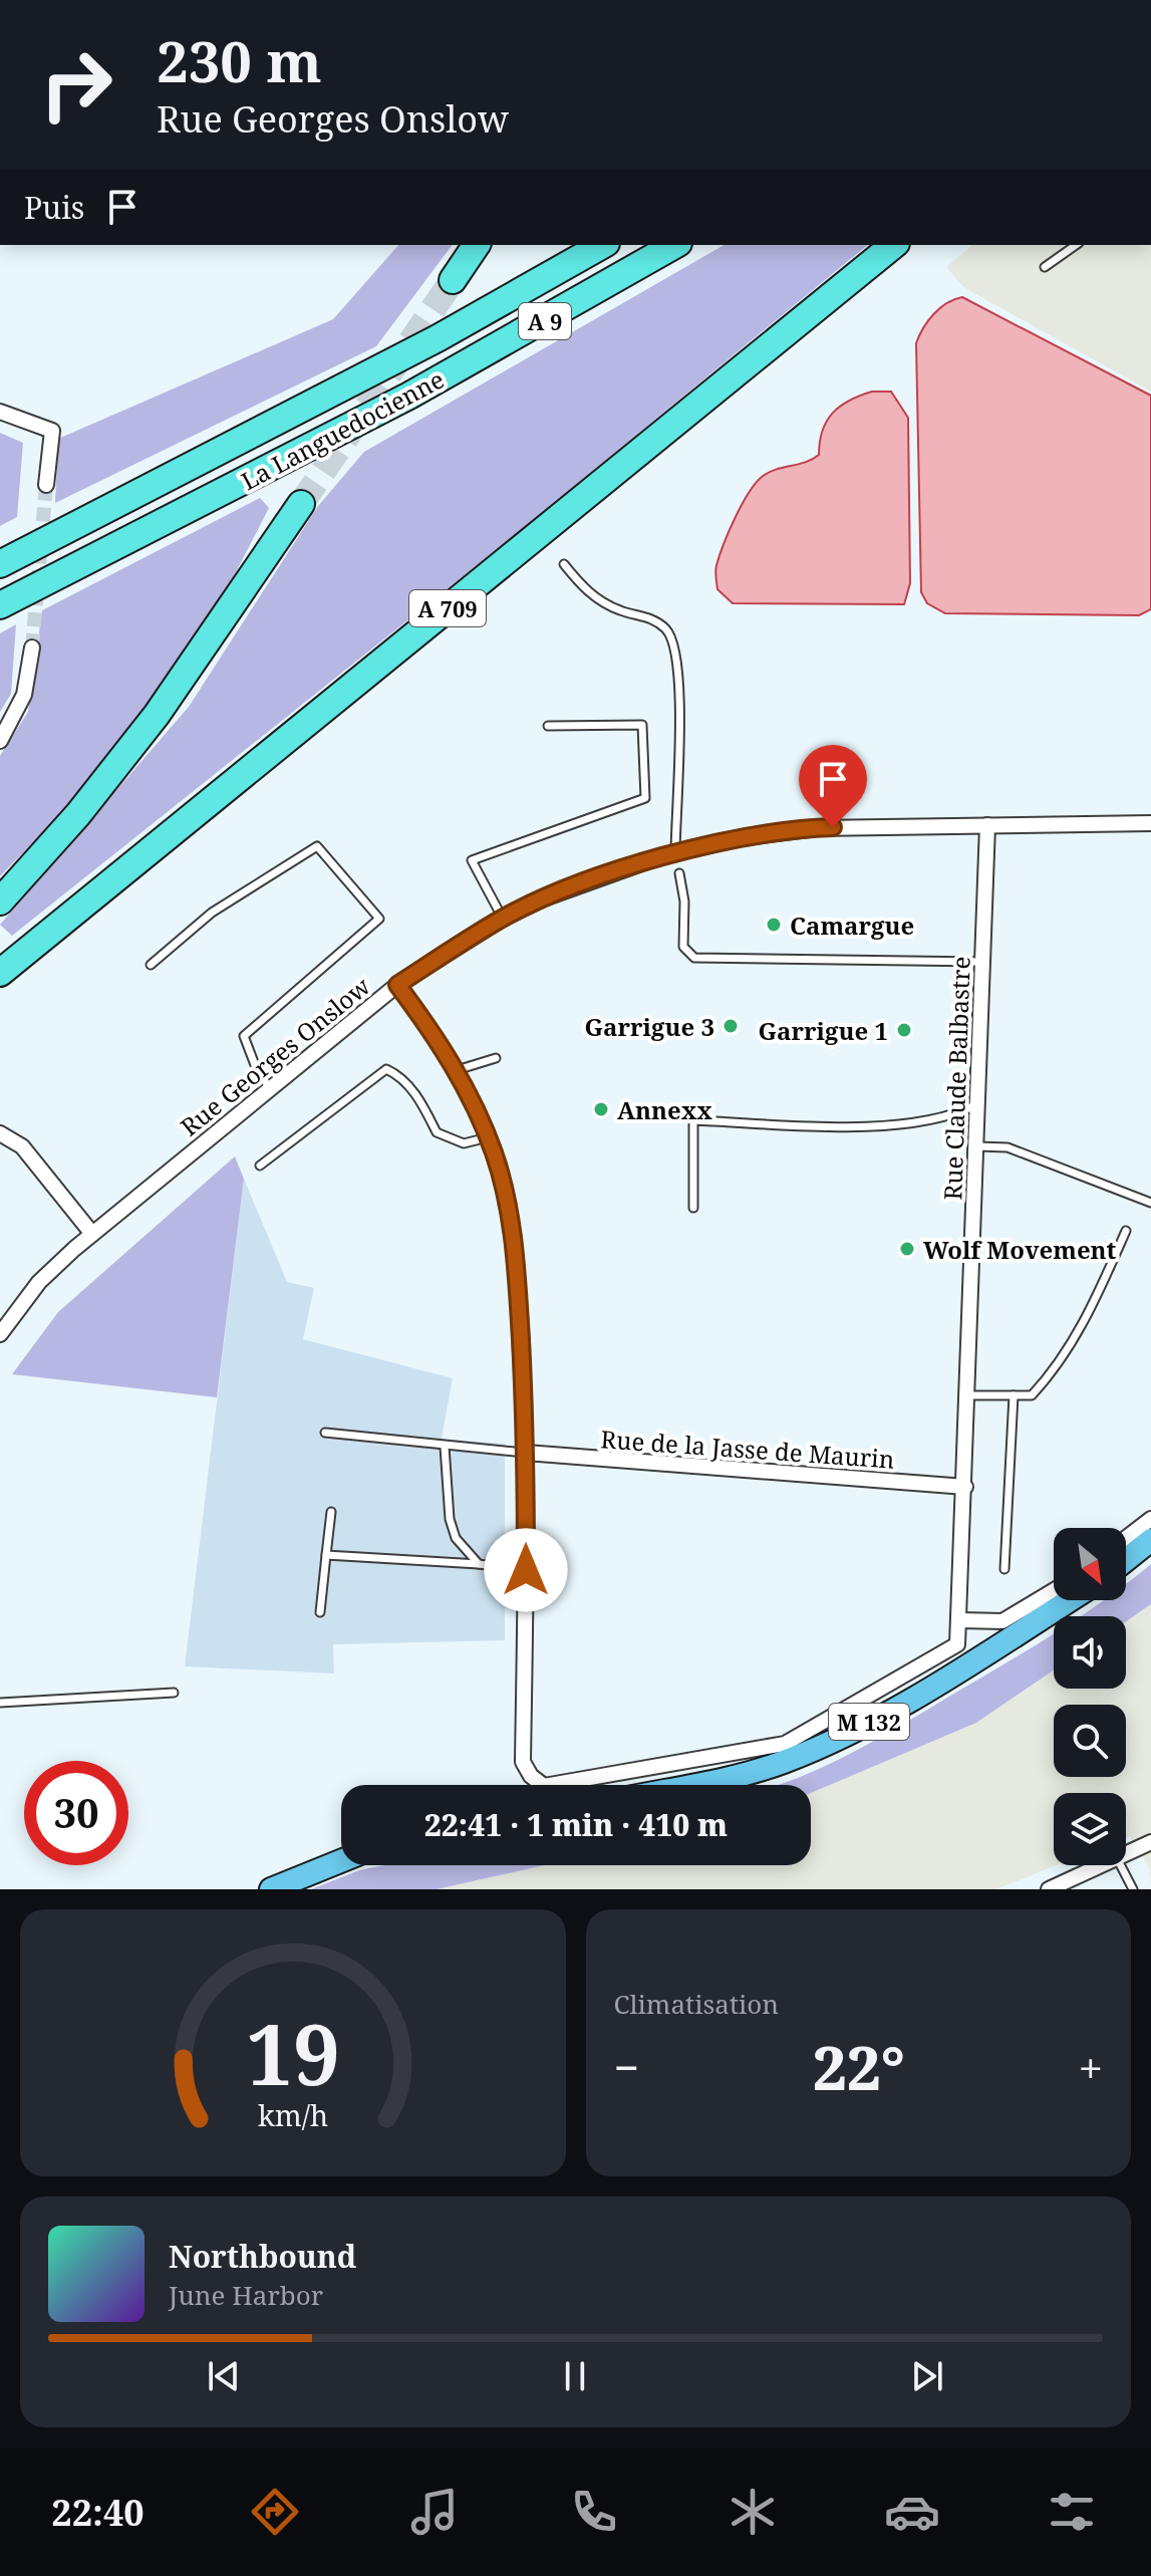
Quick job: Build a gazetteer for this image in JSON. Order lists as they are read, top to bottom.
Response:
{
  "streets": {
    "highway": ["A 9", "La Languedocienne", "A 709"],
    "main road": ["M 132"],
    "street": ["Rue Georges Onslow", "Rue Claude Balbastre", "Rue de la Jasse de Maurin"]
  },
  "crossings": [
    ["Rue Georges Onslow", "Rue Claude Balbastre"],
    ["Rue Claude Balbastre", "Rue de la Jasse de Maurin"]
  ],
  "places": [
    "Camargue",
    "Garrigue 3",
    "Garrigue 1",
    "Annexx",
    "Wolf Movement"
  ],
  "north": "bottom right",
  "page": {
    "turn": ["230 m", "Rue Georges Onslow"],
    "then": "Puis",
    "limit": "30",
    "trip": "22:41 · 1 min · 410 m",
    "tile": "Climatisation",
    "heat": ["−", "22°", "+"],
    "song": ["Northbound", "June Harbor"],
    "tabs": "22:40",
    "gauge": ["19", "km/h"]
  }
}
